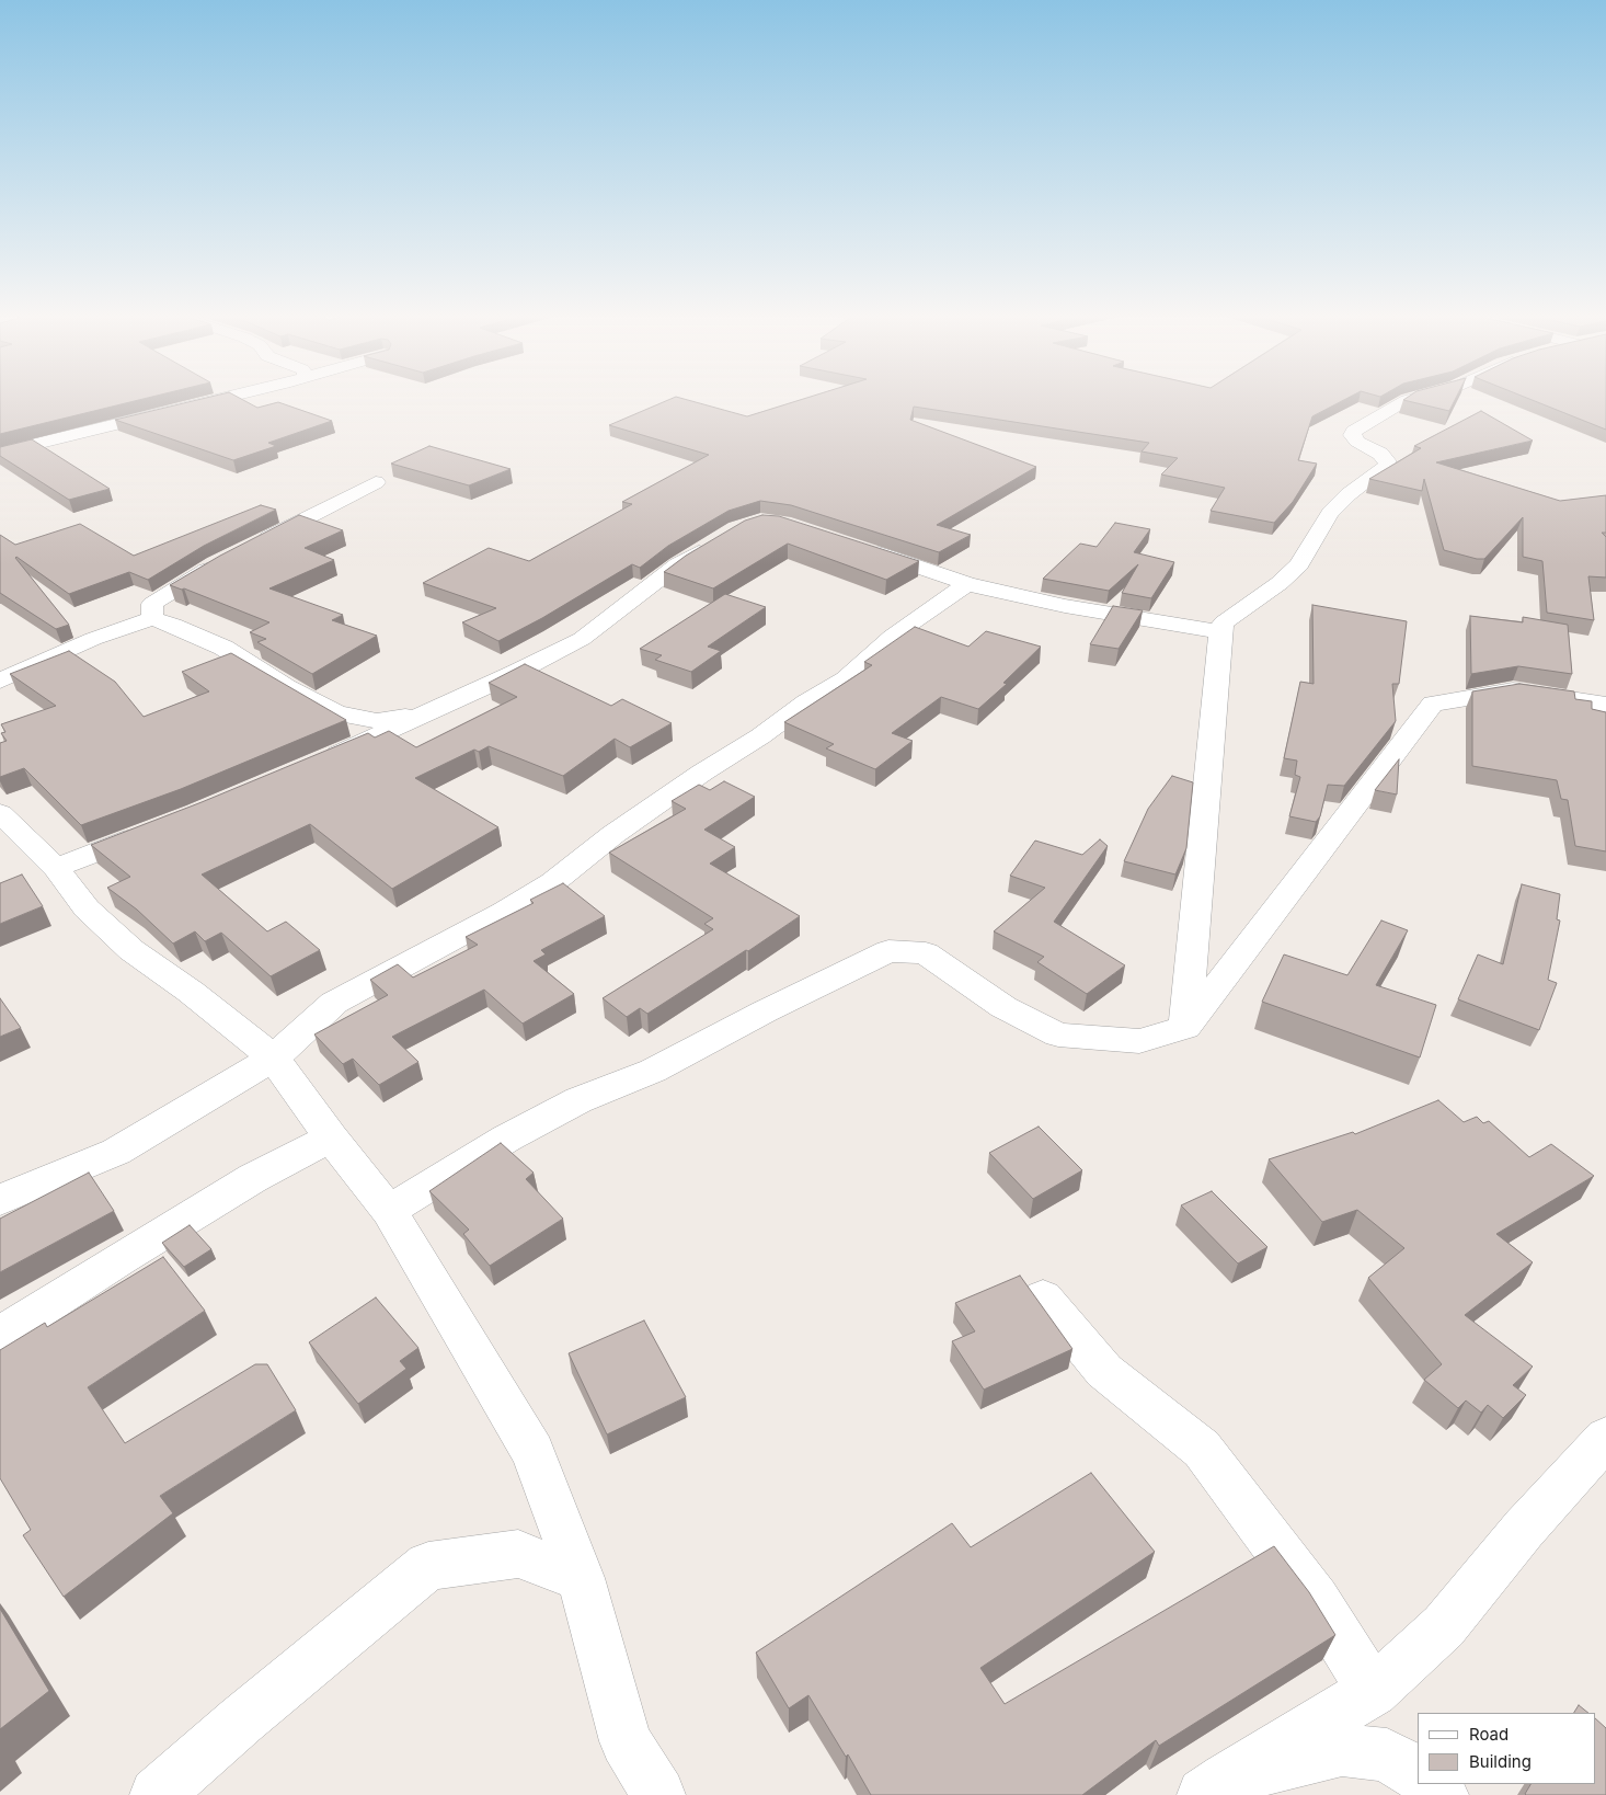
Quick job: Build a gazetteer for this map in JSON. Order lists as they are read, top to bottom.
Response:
{
  "legend": ["Road", "Building"]
}
